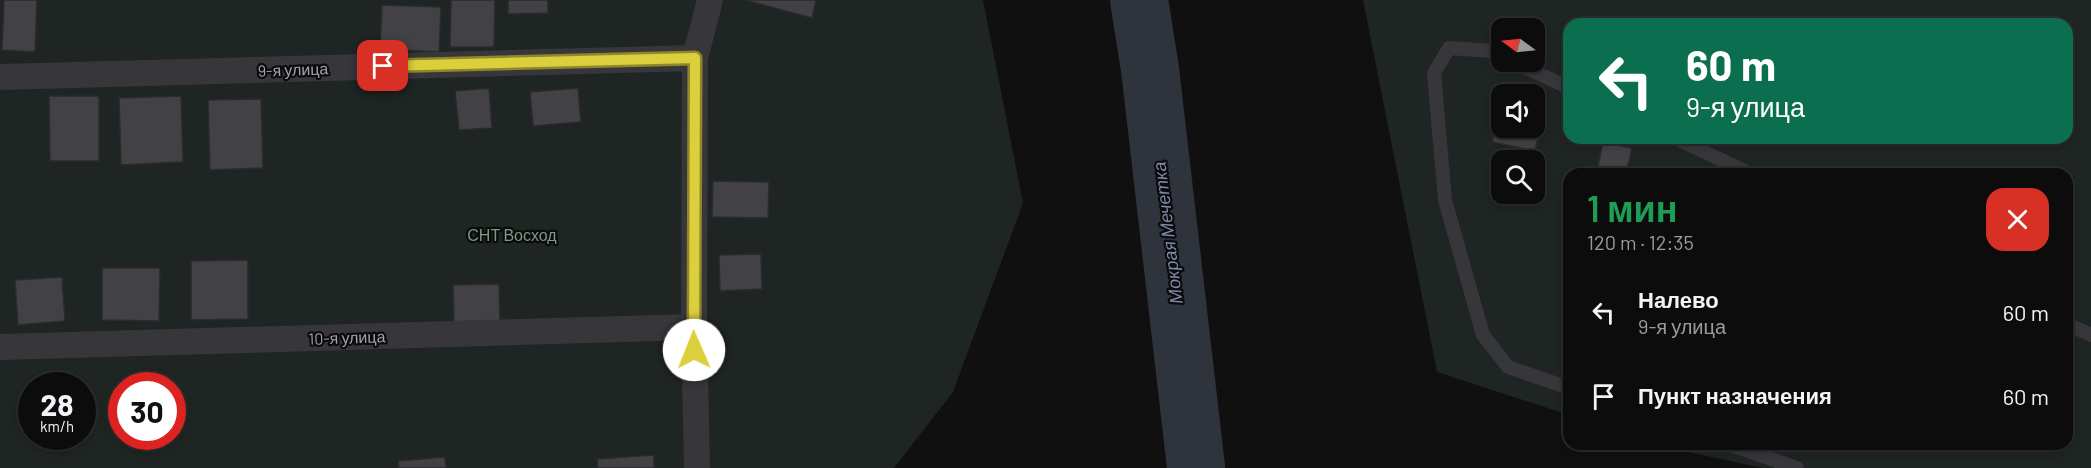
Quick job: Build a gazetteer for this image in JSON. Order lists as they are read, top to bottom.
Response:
{
  "streets": {
    "street": ["9-я улица", "10-я улица"]
  },
  "water": ["Мокрая Мечетка"],
  "parks": ["СНТ Восход"],
  "north": "left",
  "page": {
    "turn": ["60 m", "9-я улица"],
    "heading": ["1 мин", "120 m · 12:35"],
    "list": [
      {
        "name": "Налево",
        "note": "9-я улица",
        "value": "60 m"
      },
      {
        "name": "Пункт назначения",
        "value": "60 m"
      }
    ],
    "speed": "28 km/h",
    "limit": "30"
  }
}
